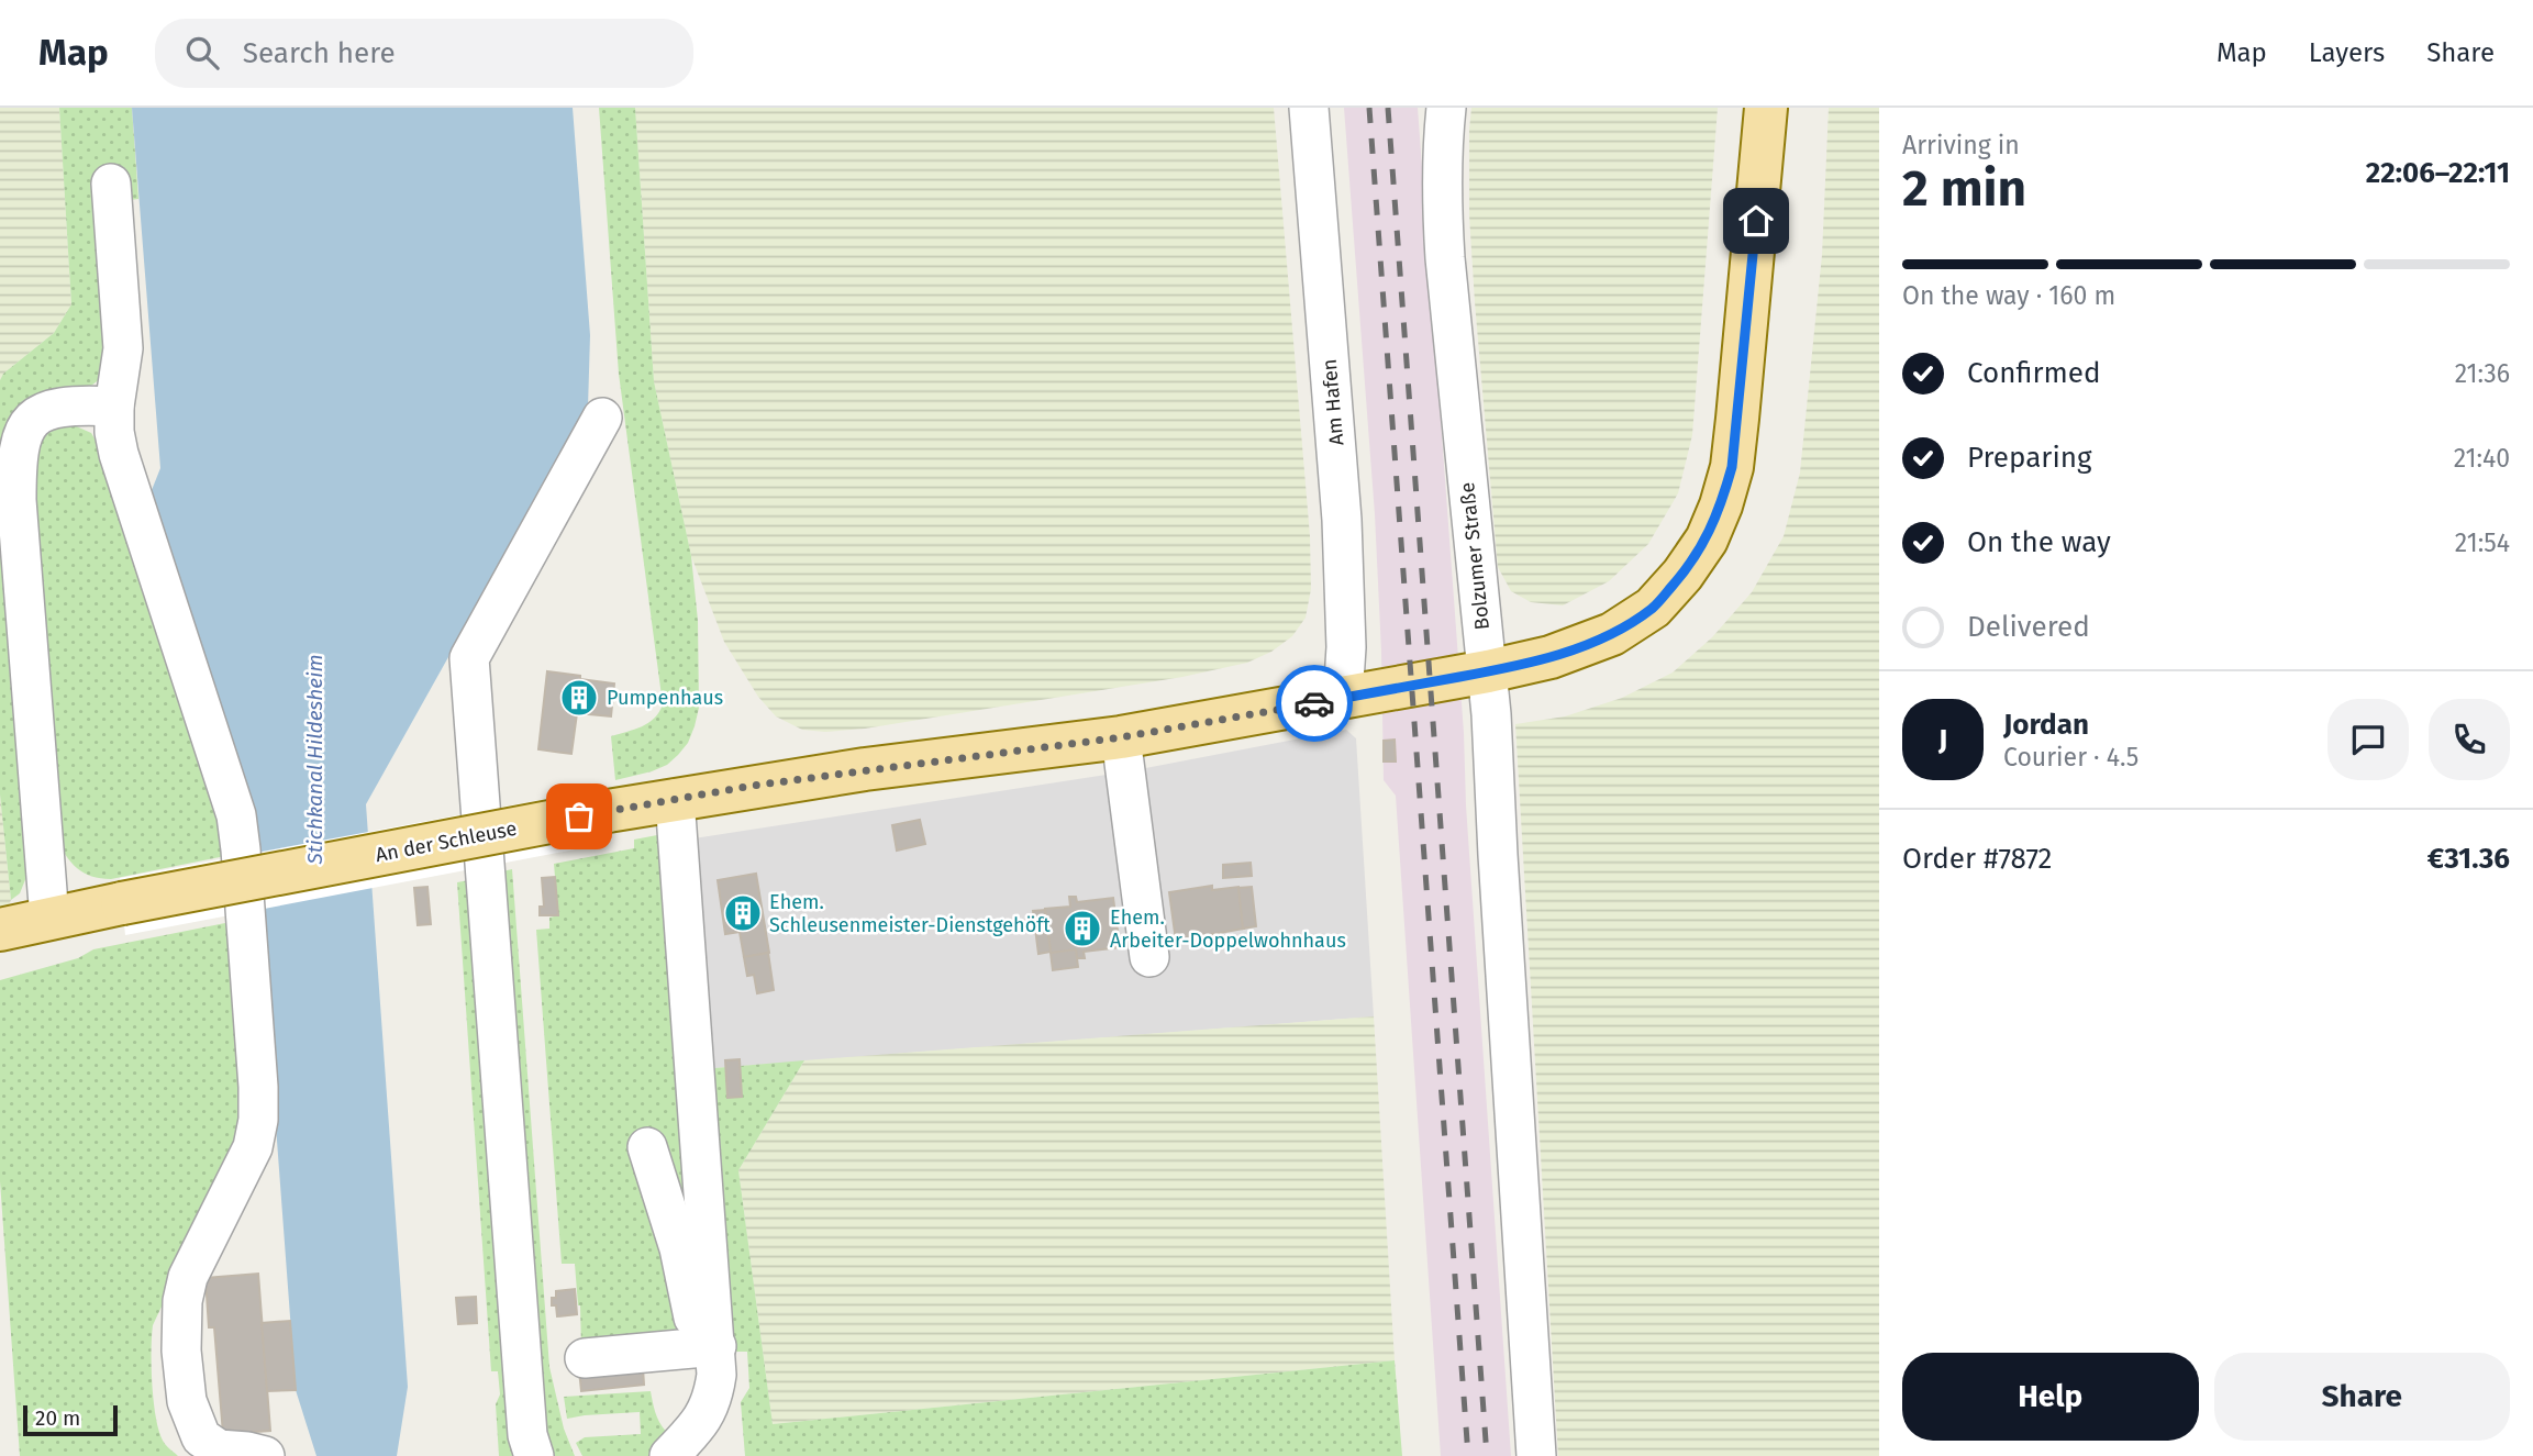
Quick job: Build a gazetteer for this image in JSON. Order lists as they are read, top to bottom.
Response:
{
  "streets": {
    "main road": ["An der Schleuse"],
    "lane": ["Am Hafen", "Bolzumer Straße"]
  },
  "crossings": [
    ["Am Hafen", "An der Schleuse"],
    ["Bolzumer Straße", "An der Schleuse"]
  ],
  "water": ["Stichkanal Hildesheim"],
  "places": {
    "building": ["Pumpenhaus", "Ehem. Schleusenmeister-Dienstgehöft", "Ehem. Arbeiter-Doppelwohnhaus"]
  },
  "scale_bar": "20 m",
  "page": {
    "header": "Map",
    "search": "Search here",
    "nav": ["Map", "Layers", "Share"],
    "heading": ["2 min", "Arriving in", "22:06–22:11"],
    "panel": [
      "Jordan",
      "Courier · 4.5",
      "Order #7872",
      "€31.36"
    ],
    "bar": "On the way · 160 m",
    "list": [
      ["Confirmed", "21:36"],
      ["Preparing", "21:40"],
      ["On the way", "21:54"],
      "Delivered"
    ],
    "round": "J",
    "buttons": ["Help", "Share"],
    "scale": "20 m"
  }
}
